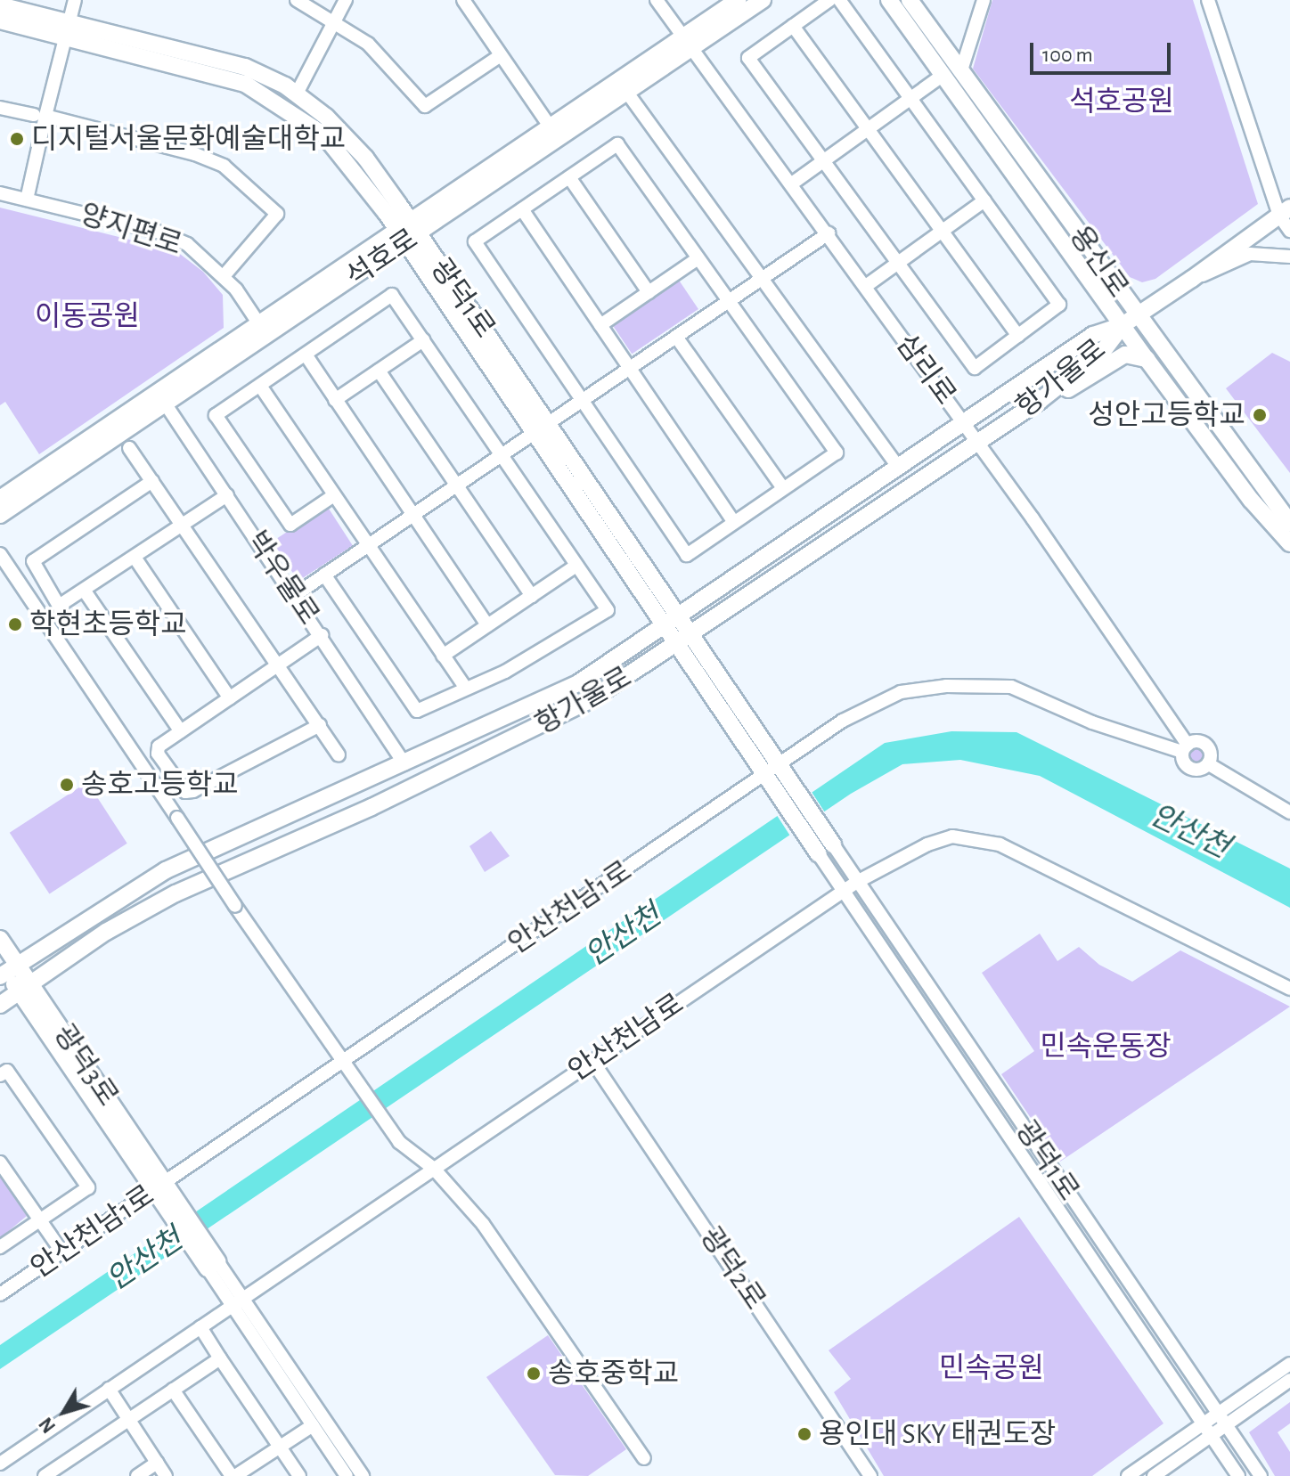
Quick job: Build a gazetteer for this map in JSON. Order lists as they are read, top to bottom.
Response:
{
  "streets": {
    "main road": [
      "석호로",
      "용신로",
      "광덕1로",
      "항가울로",
      "광덕3로"
    ],
    "street": [
      "양지편로",
      "삼리로",
      "박우물로",
      "안산천남1로",
      "안산천남로",
      "광덕2로"
    ]
  },
  "crossings": [
    ["양지편로", "석호로"],
    ["석호로", "광덕1로"],
    ["석호로", "삼리로"],
    ["석호로", "박우물로"],
    ["용신로", "항가울로"],
    ["광덕1로", "항가울로"],
    ["광덕1로", "안산천남1로"],
    ["광덕1로", "안산천남로"],
    ["삼리로", "항가울로"],
    ["삼리로", "안산천남1로"],
    ["항가울로", "박우물로"],
    ["항가울로", "광덕3로"],
    ["안산천남1로", "광덕3로"],
    ["안산천남로", "광덕2로"]
  ],
  "water": ["안산천"],
  "parks": [
    "석호공원",
    "이동공원",
    "민속운동장",
    "민속공원"
  ],
  "places": [
    "디지털서울문화예술대학교",
    "성안고등학교",
    "학현초등학교",
    "송호고등학교",
    "송호중학교",
    "용인대 SKY 태권도장"
  ],
  "scale_bar": "100 m",
  "north": "bottom left"
}
